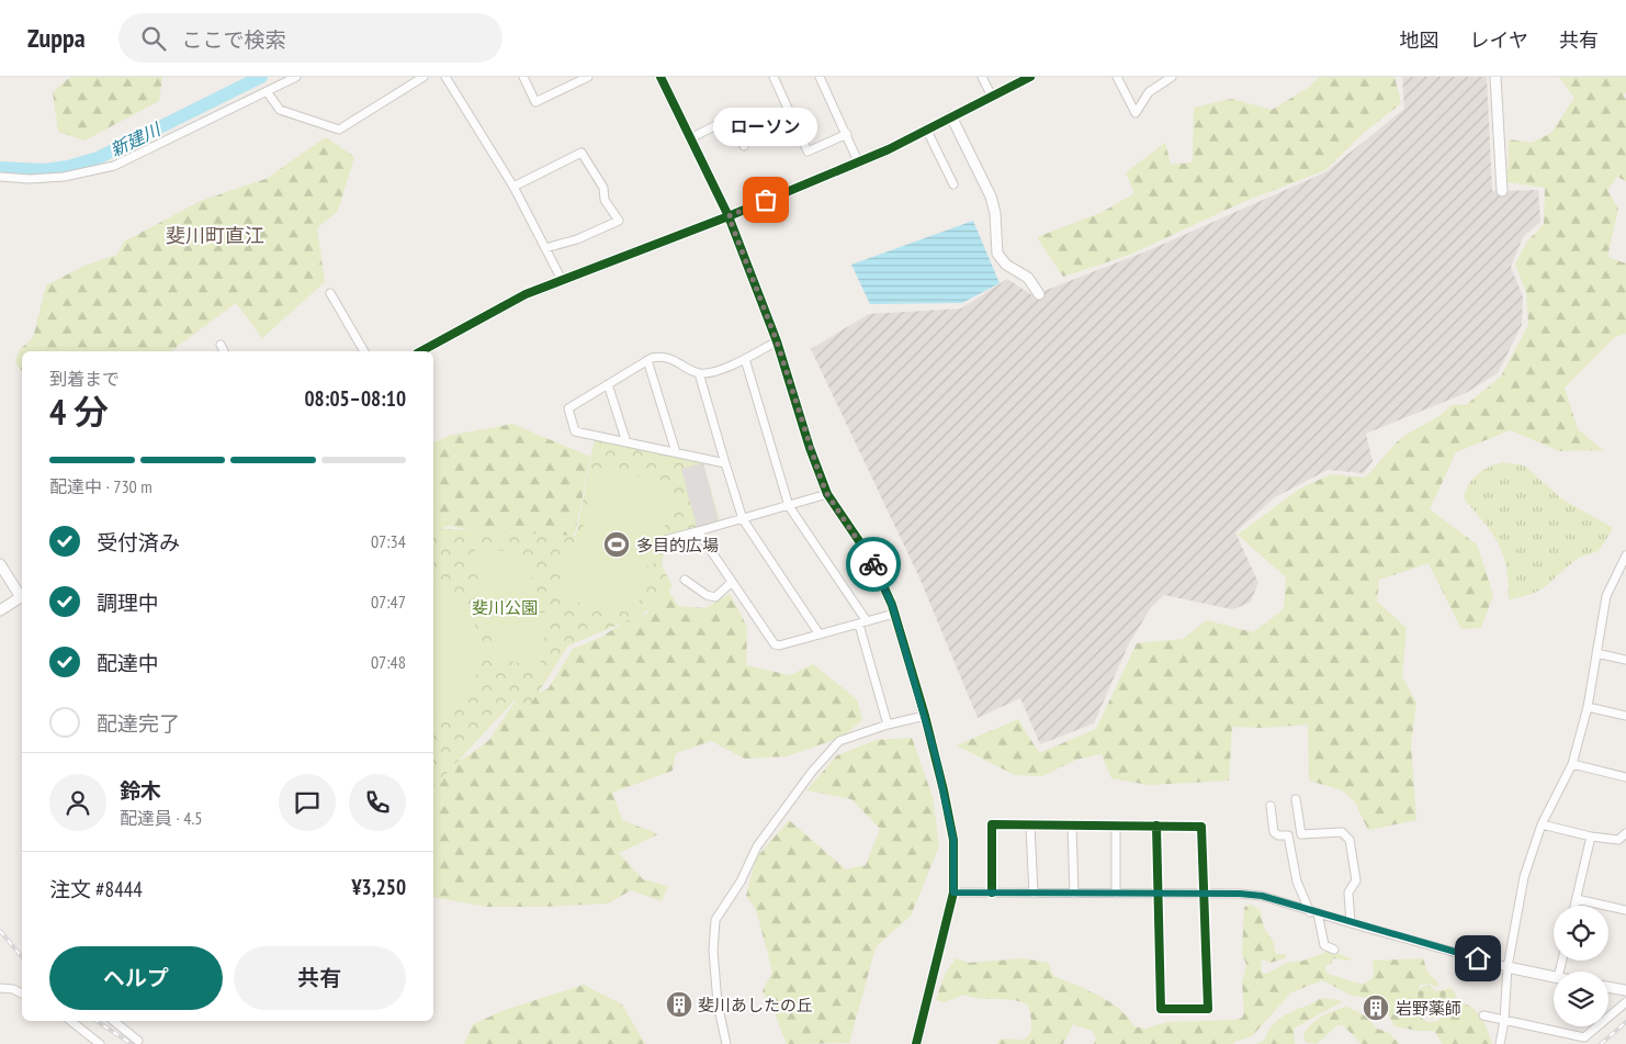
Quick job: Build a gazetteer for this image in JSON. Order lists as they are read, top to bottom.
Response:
{
  "districts": ["斐川町直江"],
  "water": ["新建川"],
  "parks": ["斐川公園"],
  "places": {
    "other": ["ローソン"],
    "sports": ["多目的広場"],
    "building": ["斐川あしたの丘", "岩野薬師"]
  },
  "page": {
    "header": "Zuppa",
    "search": "ここで検索",
    "nav": ["地図", "レイヤ", "共有"],
    "bubble": "ローソン",
    "heading": ["4 分", "到着まで", "08:05–08:10"],
    "panel": [
      "鈴木",
      "配達員 · 4.5",
      "注文 #8444",
      "¥3,250"
    ],
    "bar": "配達中 · 730 m",
    "list": [
      ["受付済み", "07:34"],
      ["調理中", "07:47"],
      ["配達中", "07:48"],
      "配達完了"
    ],
    "buttons": ["ヘルプ", "共有"]
  }
}
